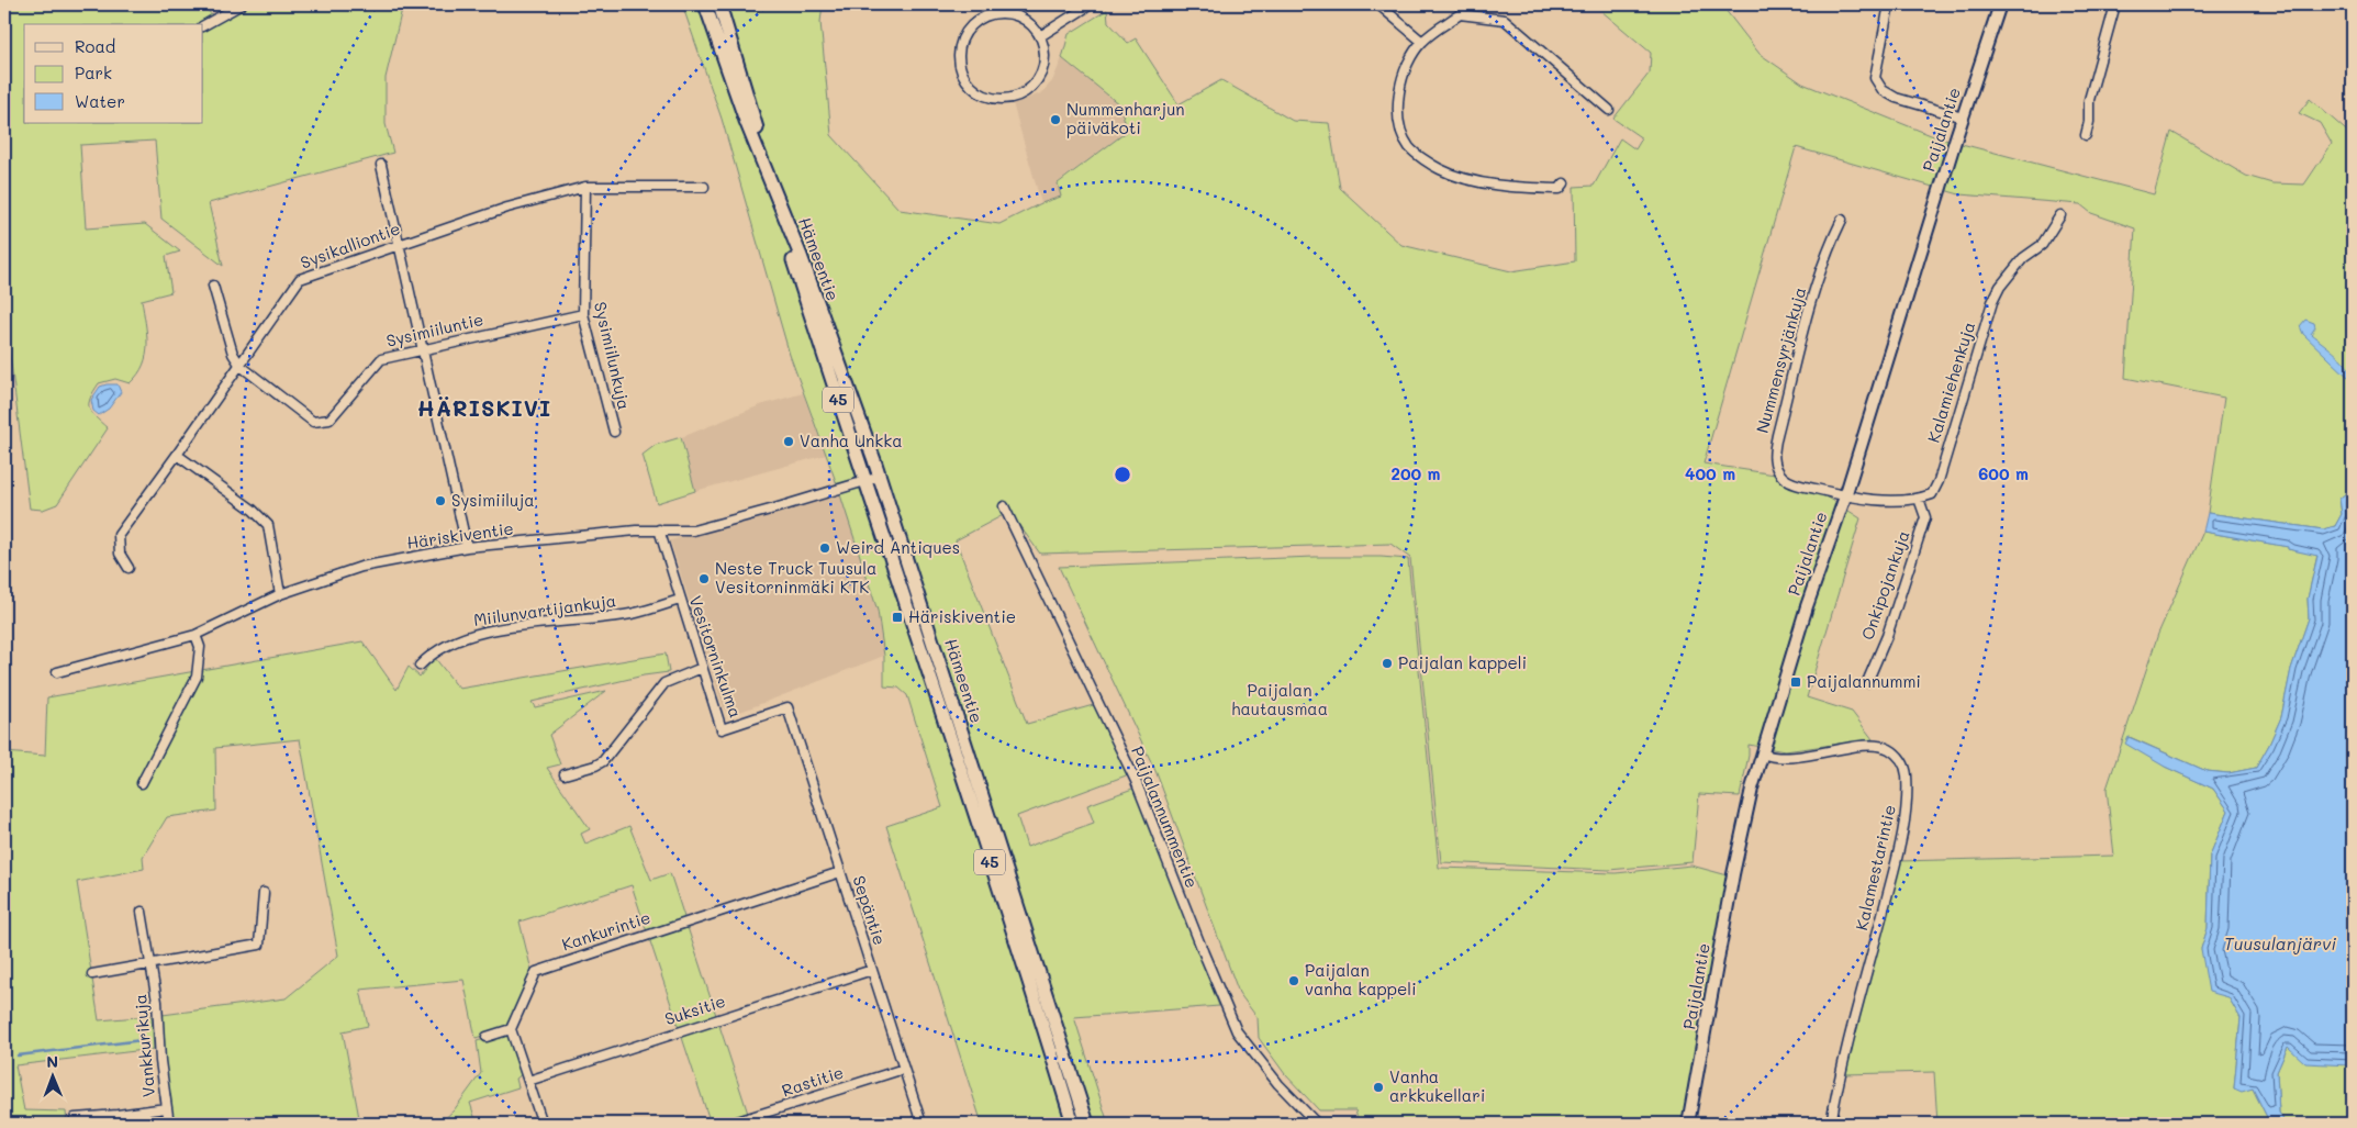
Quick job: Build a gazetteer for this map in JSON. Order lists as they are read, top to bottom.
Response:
{
  "streets": {
    "main road": ["Hämeentie", "45"],
    "street": [
      "Paijalantie",
      "Sysikalliontie",
      "Sysimiiluntie",
      "Sysimiilunkuja",
      "Nummensyrjänkuja",
      "Kalamiehenkuja",
      "Häriskiventie",
      "Onkipojankuja",
      "Miilunvartijankuja",
      "Vesitorninkulma",
      "Paijalannummentie",
      "Kalamestarintie",
      "Sepäntie",
      "Kankurintie",
      "Suksitie",
      "Vankkurikuja",
      "Rastitie"
    ]
  },
  "crossings": [
    ["Paijalantie", "Nummensyrjänkuja"],
    ["Paijalantie", "Kalamestarintie"],
    ["Sysikalliontie", "Sysimiiluntie"],
    ["Sysikalliontie", "Sysimiilunkuja"],
    ["Hämeentie", "Häriskiventie"],
    ["Sysimiiluntie", "Sysimiilunkuja"],
    ["Kalamiehenkuja", "Onkipojankuja"],
    ["Häriskiventie", "Vesitorninkulma"],
    ["Miilunvartijankuja", "Vesitorninkulma"],
    ["Vesitorninkulma", "Sepäntie"],
    ["Sepäntie", "Kankurintie"],
    ["Sepäntie", "Suksitie"],
    ["Sepäntie", "Rastitie"]
  ],
  "districts": ["HÄRISKIVI"],
  "water": ["Tuusulanjärvi"],
  "parks": ["Paijalan hautausmaa"],
  "places": {
    "other": [
      "Nummenharjun päiväkoti",
      "Vanha Unkka",
      "Sysimiiluja",
      "Weird Antiques",
      "Neste Truck Tuusula Vesitorninmäki KTK",
      "Paijalan kappeli",
      "Paijalan vanha kappeli",
      "Vanha arkkukellari"
    ],
    "transit": ["Häriskiventie", "Paijalannummi"]
  },
  "legend": ["Road", "Park", "Water"],
  "north": "top",
  "rings": ["200 m", "400 m", "600 m"]
}
